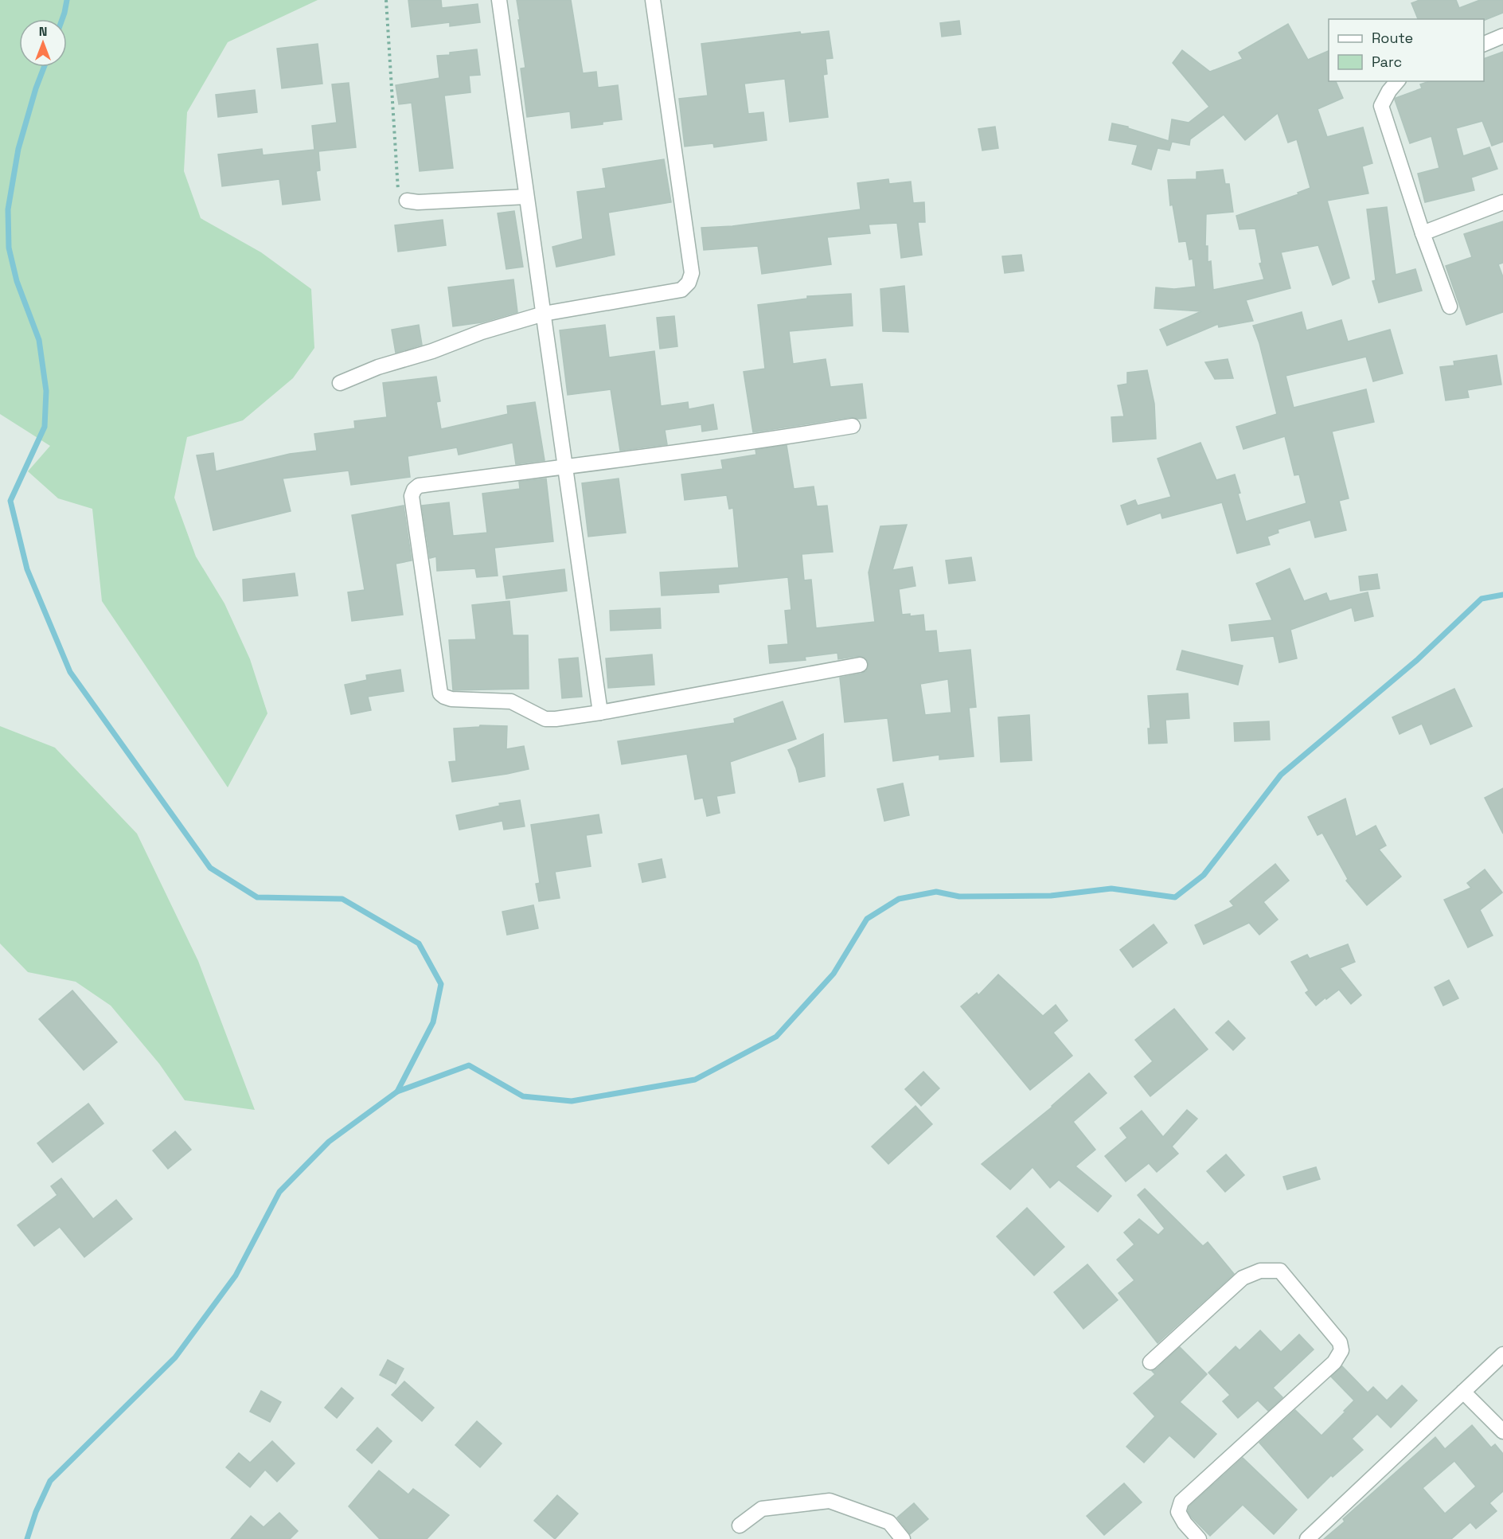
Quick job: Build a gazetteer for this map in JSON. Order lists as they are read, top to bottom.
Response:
{
  "legend": ["Route", "Parc"],
  "north": "top"
}
